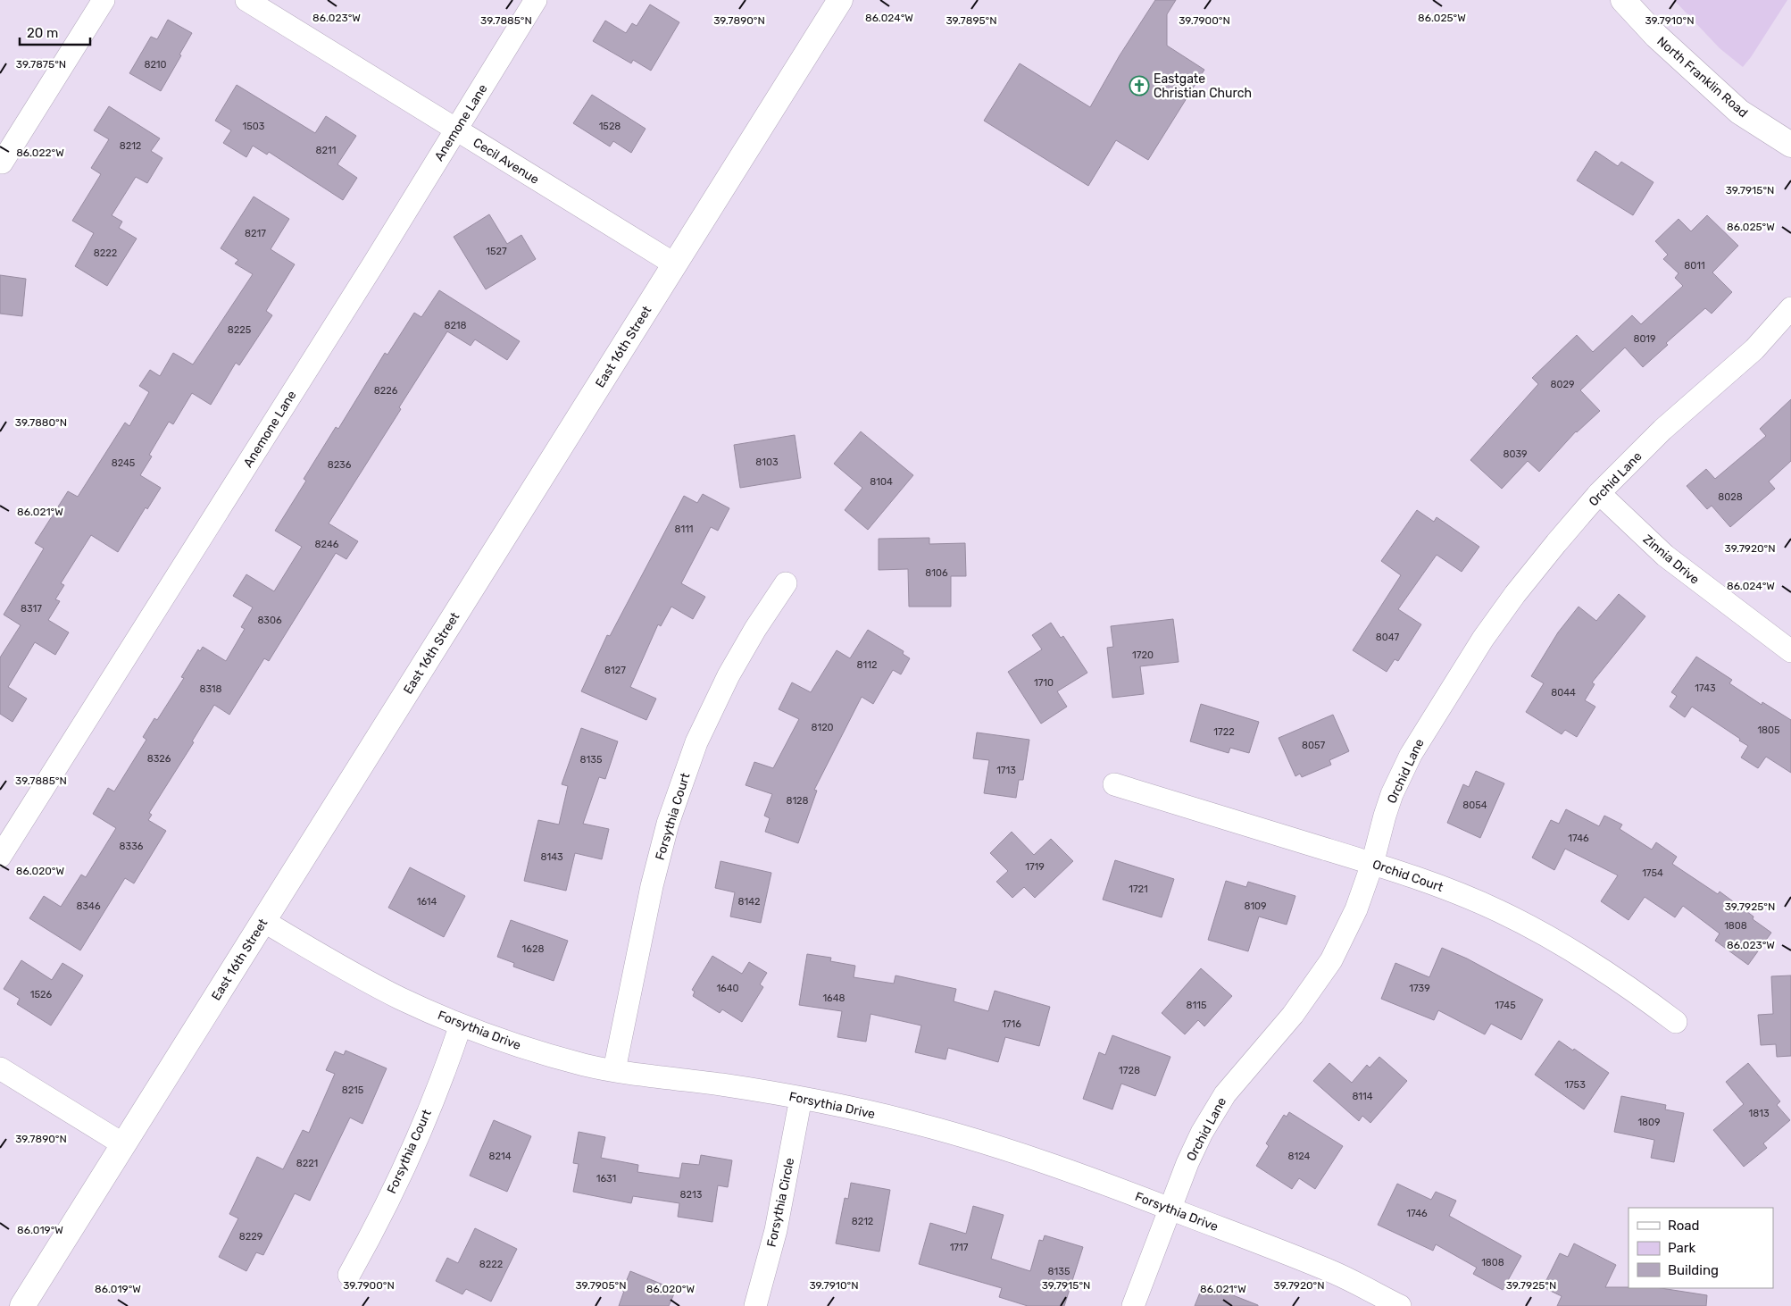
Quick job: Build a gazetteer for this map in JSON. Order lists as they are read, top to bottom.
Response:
{
  "streets": {
    "street": [
      "North Franklin Road",
      "Anemone Lane",
      "Cecil Avenue",
      "East 16th Street",
      "Orchid Lane",
      "Zinnia Drive",
      "Forsythia Court",
      "Orchid Court",
      "Forsythia Drive",
      "Forsythia Circle"
    ]
  },
  "crossings": [
    ["Anemone Lane", "Cecil Avenue"],
    ["Cecil Avenue", "East 16th Street"],
    ["East 16th Street", "Forsythia Drive"],
    ["Orchid Lane", "Zinnia Drive"],
    ["Orchid Lane", "Orchid Court"],
    ["Orchid Lane", "Forsythia Drive"],
    ["Forsythia Court", "Forsythia Drive"],
    ["Forsythia Drive", "Forsythia Circle"]
  ],
  "places": {
    "church": ["Eastgate Christian Church"]
  },
  "house_numbers": [
    "8210",
    "1503",
    "1528",
    "8212",
    "8211",
    "8217",
    "1527",
    "8222",
    "8011",
    "8218",
    "8225",
    "8019",
    "8029",
    "8226",
    "8039",
    "8103",
    "8245",
    "8236",
    "8104",
    "8028",
    "8111",
    "8246",
    "8106",
    "8317",
    "8306",
    "8047",
    "1720",
    "8112",
    "8127",
    "1710",
    "1743",
    "8318",
    "8044",
    "8120",
    "1805",
    "1722",
    "8057",
    "8326",
    "8135",
    "1713",
    "8128",
    "8054",
    "1746",
    "8336",
    "8143",
    "1719",
    "1754",
    "1721",
    "1614",
    "8142",
    "8346",
    "8109",
    "1808",
    "1628",
    "1640",
    "1739",
    "1526",
    "1648",
    "8115",
    "1745",
    "1716",
    "1728",
    "1753",
    "8215",
    "8114",
    "1813",
    "1809",
    "8214",
    "8124",
    "8221",
    "1631",
    "8213",
    "1746",
    "8212",
    "8229",
    "1717",
    "1808",
    "8222",
    "8135"
  ],
  "legend": ["Road", "Park", "Building"],
  "scale_bar": "20 m",
  "coordinates": [
    "86.025°W",
    "86.023°W",
    "86.024°W",
    "39.7885°N",
    "39.7890°N",
    "39.7895°N",
    "39.7900°N",
    "39.7910°N",
    "39.7875°N",
    "86.022°W",
    "39.7915°N",
    "39.7880°N",
    "86.021°W",
    "39.7920°N",
    "86.020°W",
    "39.7925°N",
    "86.019°W",
    "39.7905°N"
  ]
}
